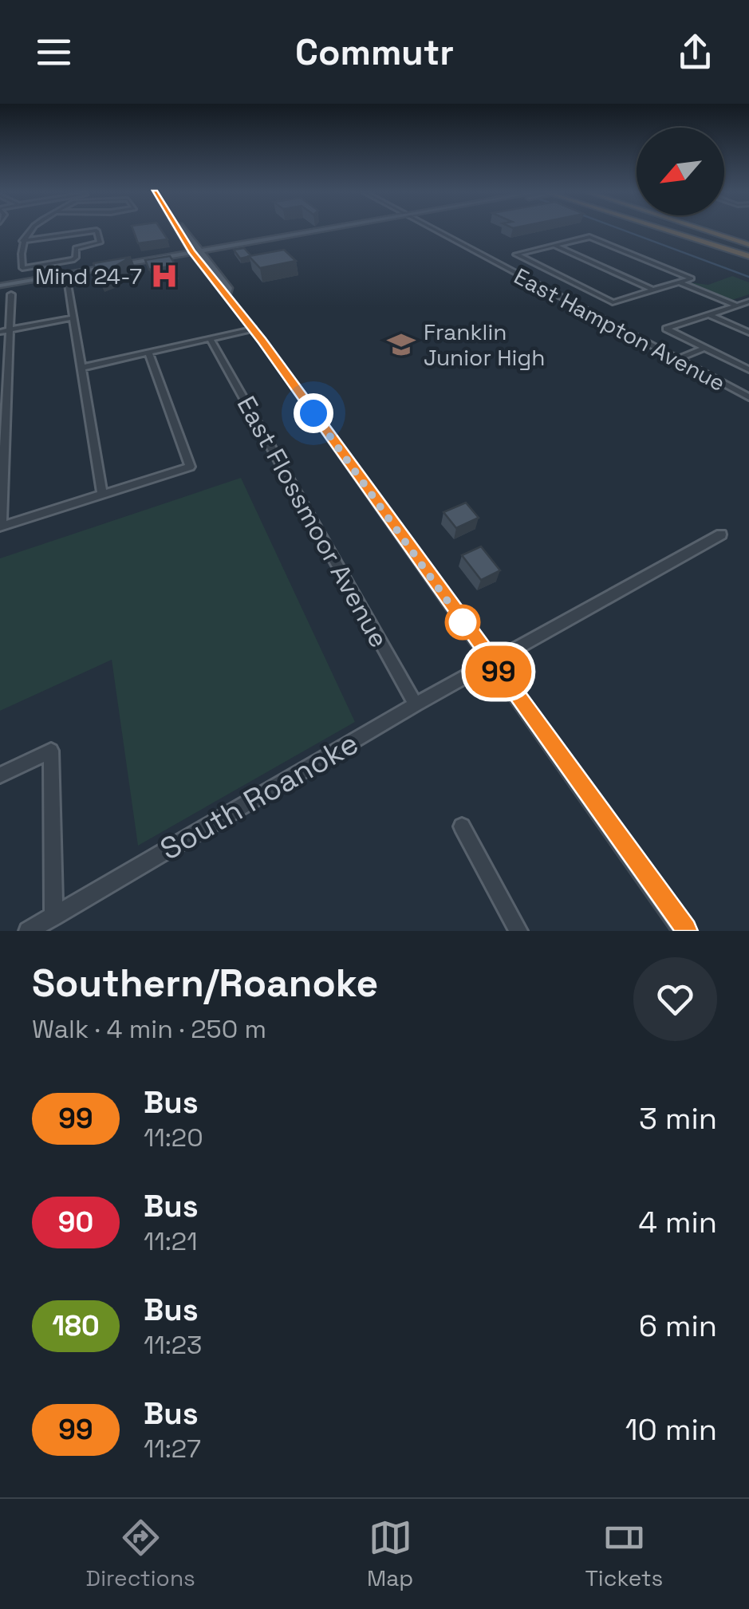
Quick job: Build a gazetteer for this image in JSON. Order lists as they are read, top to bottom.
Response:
{
  "streets": {
    "street": ["East Hampton Avenue", "East Flossmoor Avenue", "South Roanoke"]
  },
  "crossings": [
    ["East Flossmoor Avenue", "South Roanoke"]
  ],
  "places": {
    "hospital": ["Mind 24-7"],
    "school or university": ["Franklin Junior High"]
  },
  "lines": ["bus line 99"],
  "north": "bottom left",
  "page": {
    "header": "Commutr",
    "on_map": "99",
    "heading": ["Southern/Roanoke", "Walk · 4 min · 250 m"],
    "list": [
      {
        "mark": "99",
        "name": "Bus",
        "note": "11:20",
        "value": "3 min"
      },
      {
        "mark": "90",
        "name": "Bus",
        "note": "11:21",
        "value": "4 min"
      },
      {
        "mark": "180",
        "name": "Bus",
        "note": "11:23",
        "value": "6 min"
      },
      {
        "mark": "99",
        "name": "Bus",
        "note": "11:27",
        "value": "10 min"
      }
    ],
    "tabs": ["Directions", "Map", "Tickets"]
  }
}
